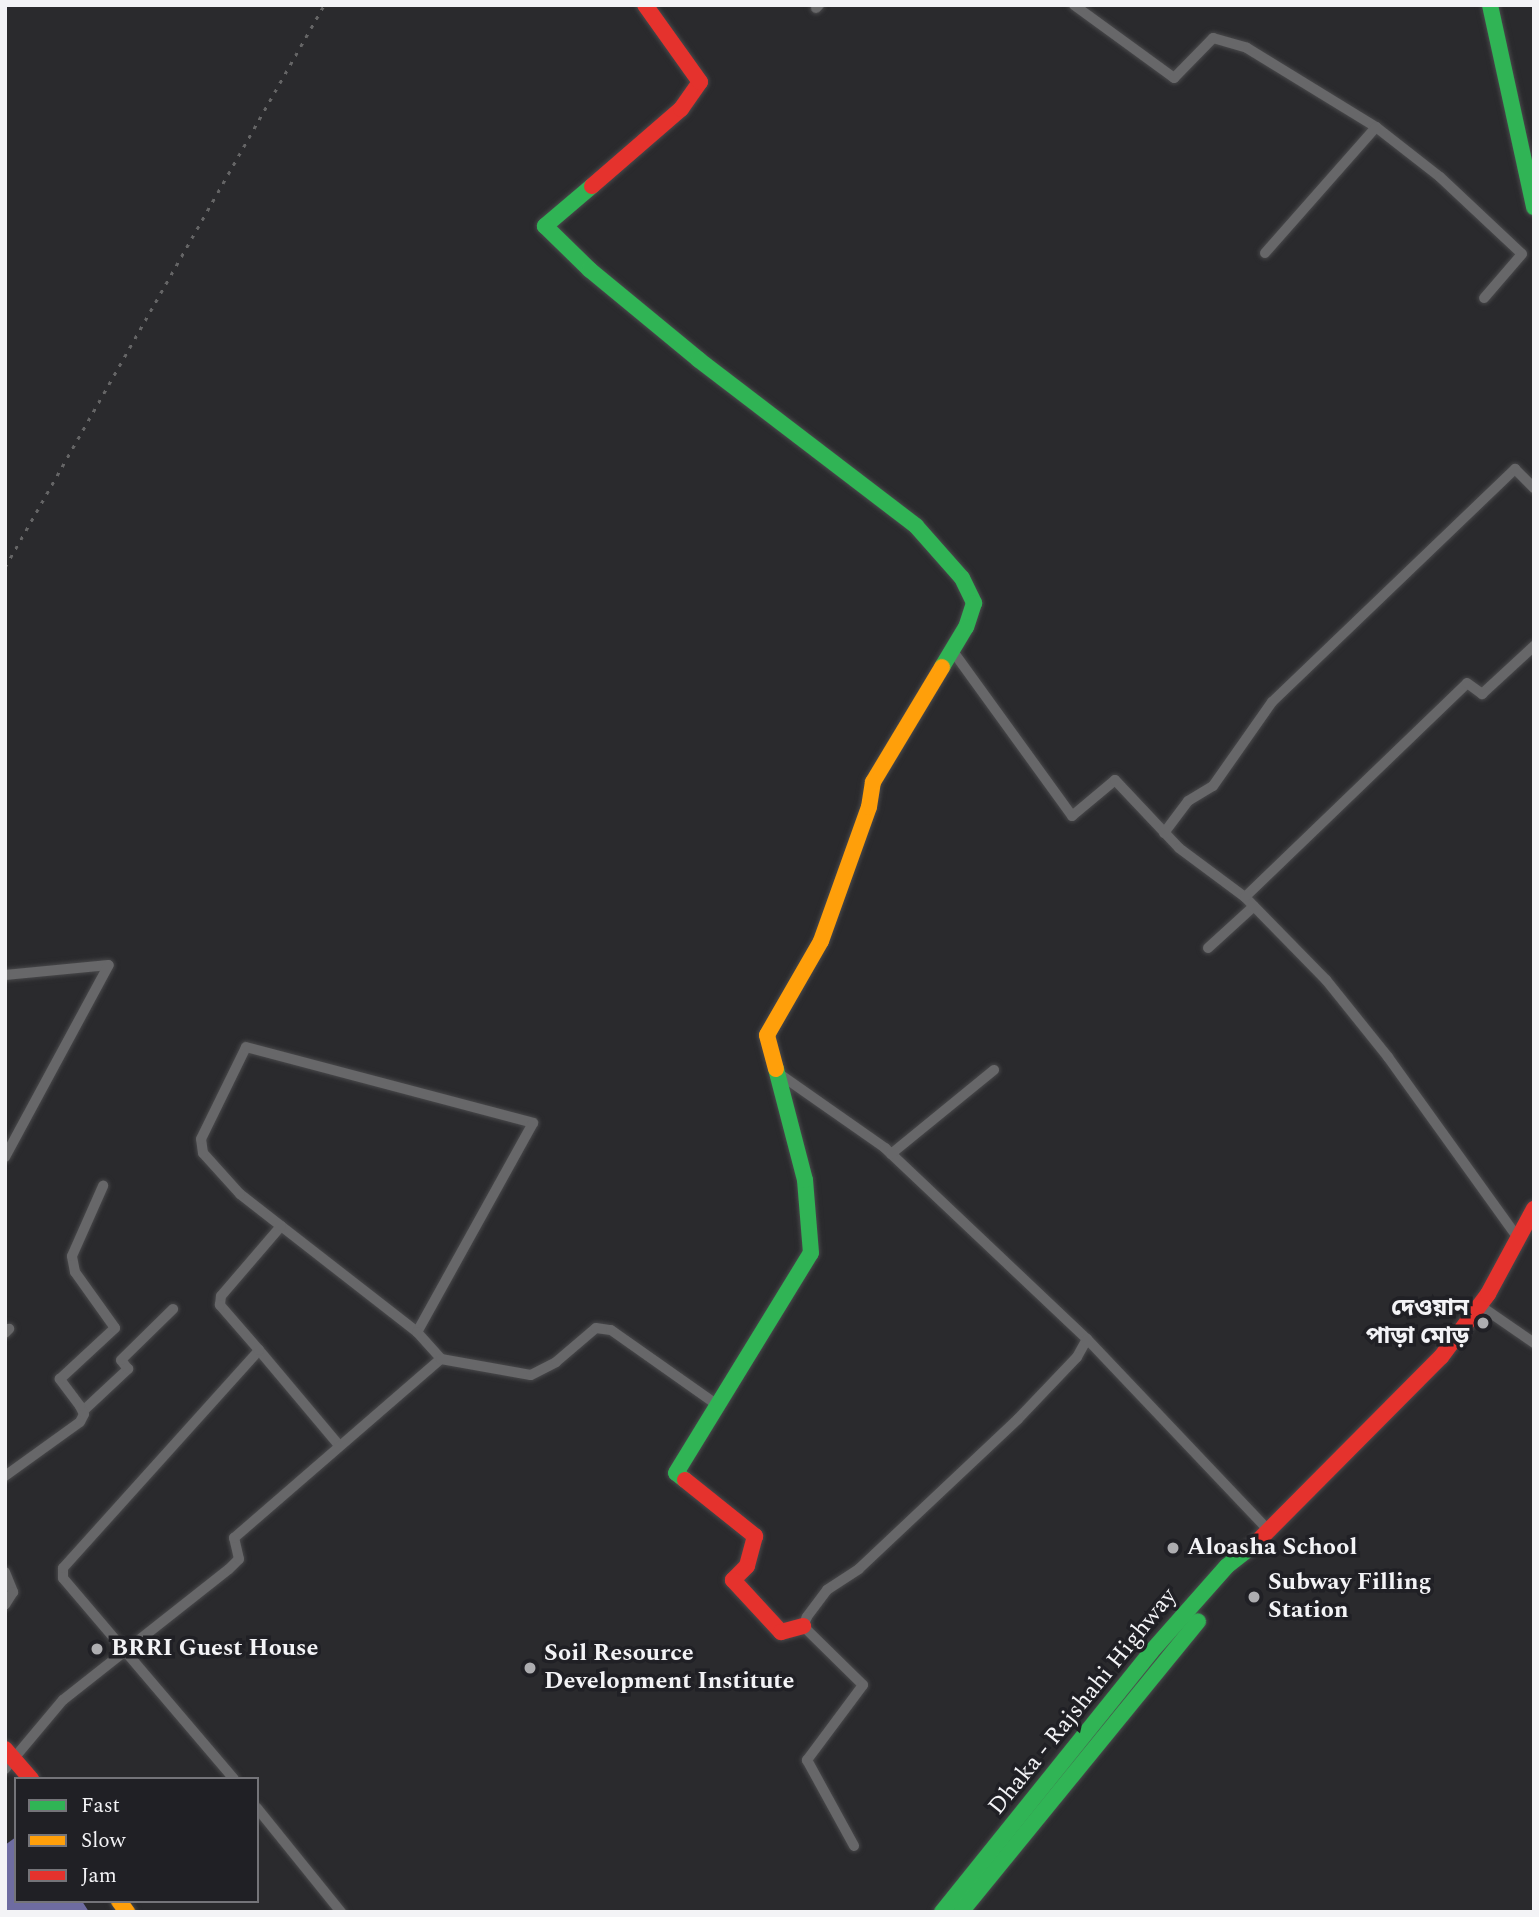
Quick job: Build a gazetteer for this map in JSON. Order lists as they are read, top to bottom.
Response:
{
  "streets": {
    "main road": ["Dhaka - Rajshahi Highway"]
  },
  "places": [
    "দেওয়ান পাড়া মোড়",
    "Aloasha School",
    "Subway Filling Station",
    "BRRI Guest House",
    "Soil Resource Development Institute"
  ],
  "legend": ["Fast", "Slow", "Jam"]
}
